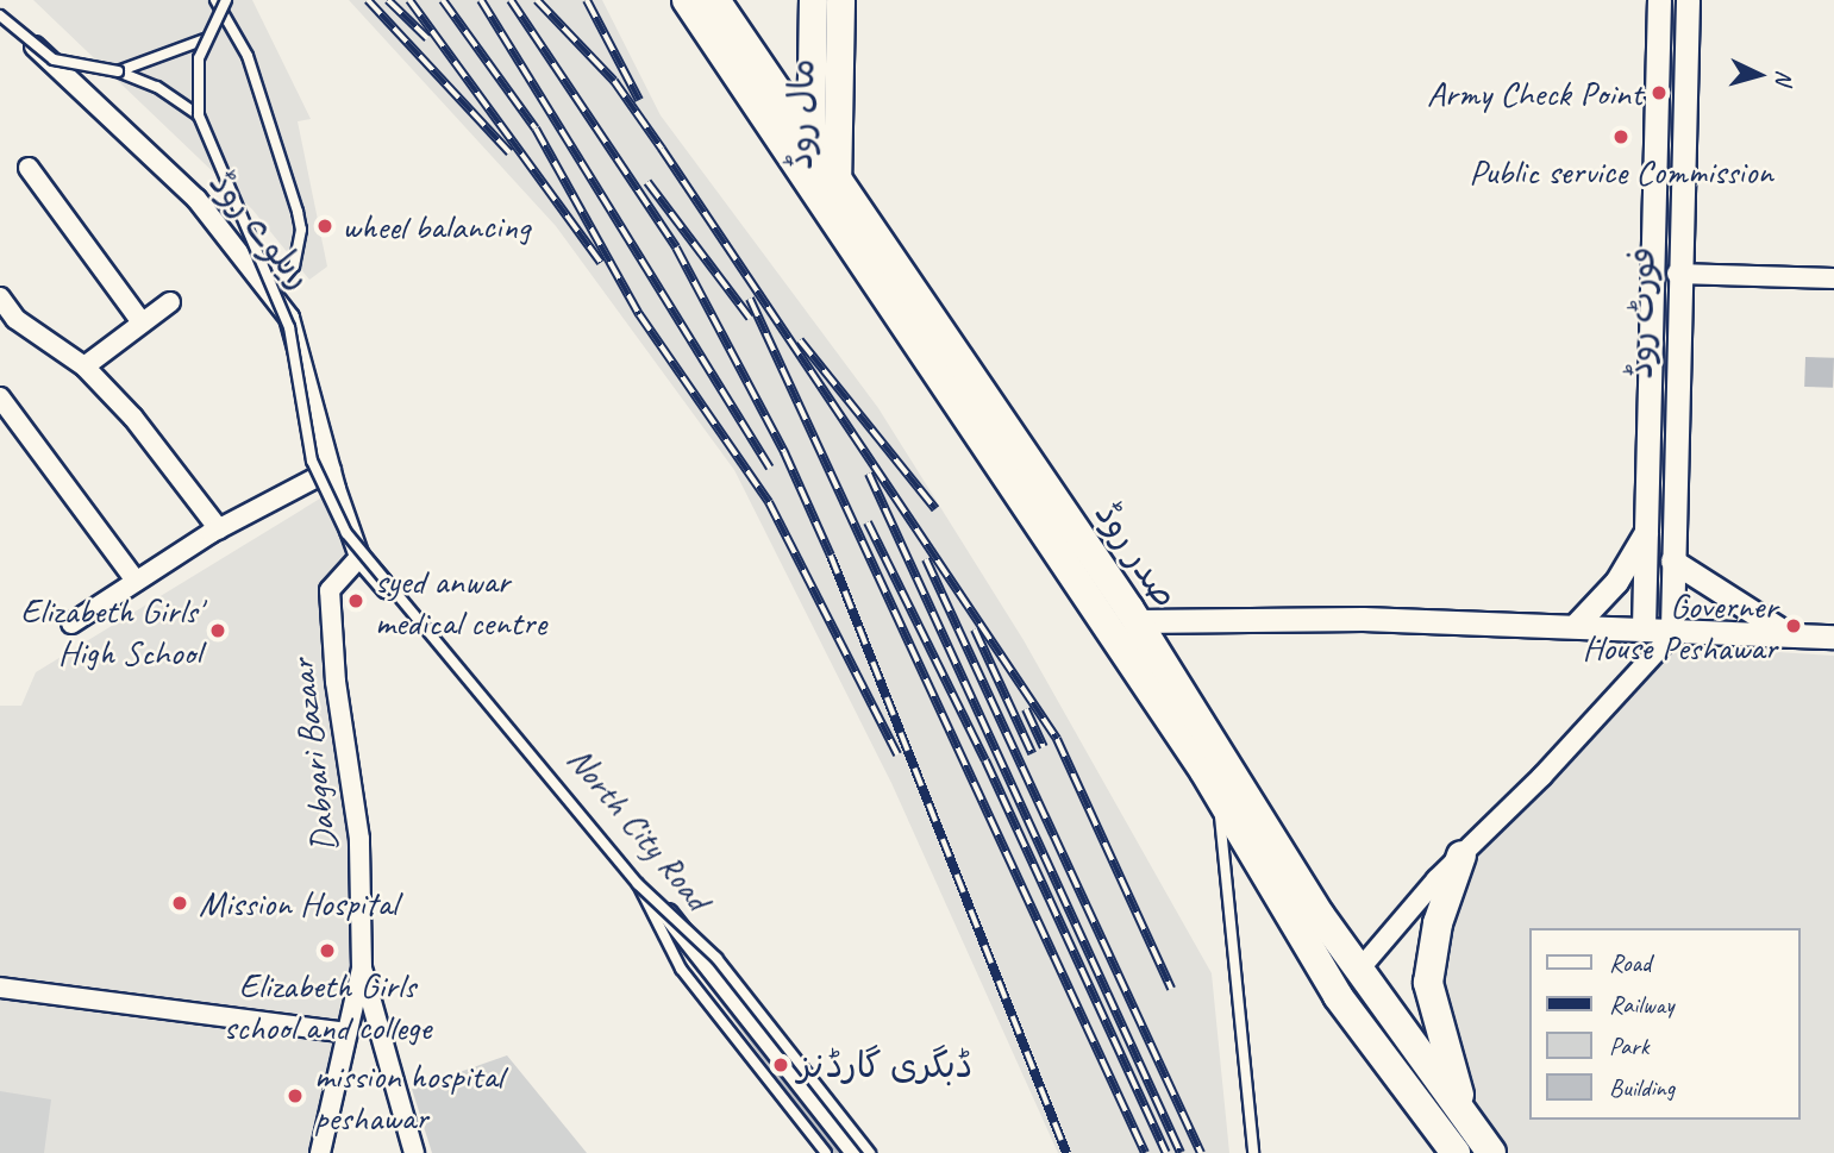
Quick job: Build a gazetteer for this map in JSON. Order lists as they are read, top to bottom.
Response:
{
  "streets": {
    "main road": ["مال روڈ", "صدر روڈ"],
    "street": [
      "ریلوے روڈ",
      "فورٹ روڈ",
      "Dabgari Bazaar",
      "North City Road"
    ]
  },
  "crossings": [
    ["مال روڈ", "صدر روڈ"],
    ["ریلوے روڈ", "Dabgari Bazaar"],
    ["ریلوے روڈ", "North City Road"],
    ["Dabgari Bazaar", "North City Road"]
  ],
  "places": [
    "Army Check Point",
    "Public service Commission",
    "wheel balancing",
    "syed anwar medical centre",
    "Governer House Peshawar",
    "Elizabeth Girls' High School",
    "Mission Hospital",
    "Elizabeth Girls school and college",
    "ڈبگری گارڈنز",
    "mission hospital peshawar"
  ],
  "legend": [
    "Road",
    "Railway",
    "Park",
    "Building"
  ],
  "north": "right"
}
